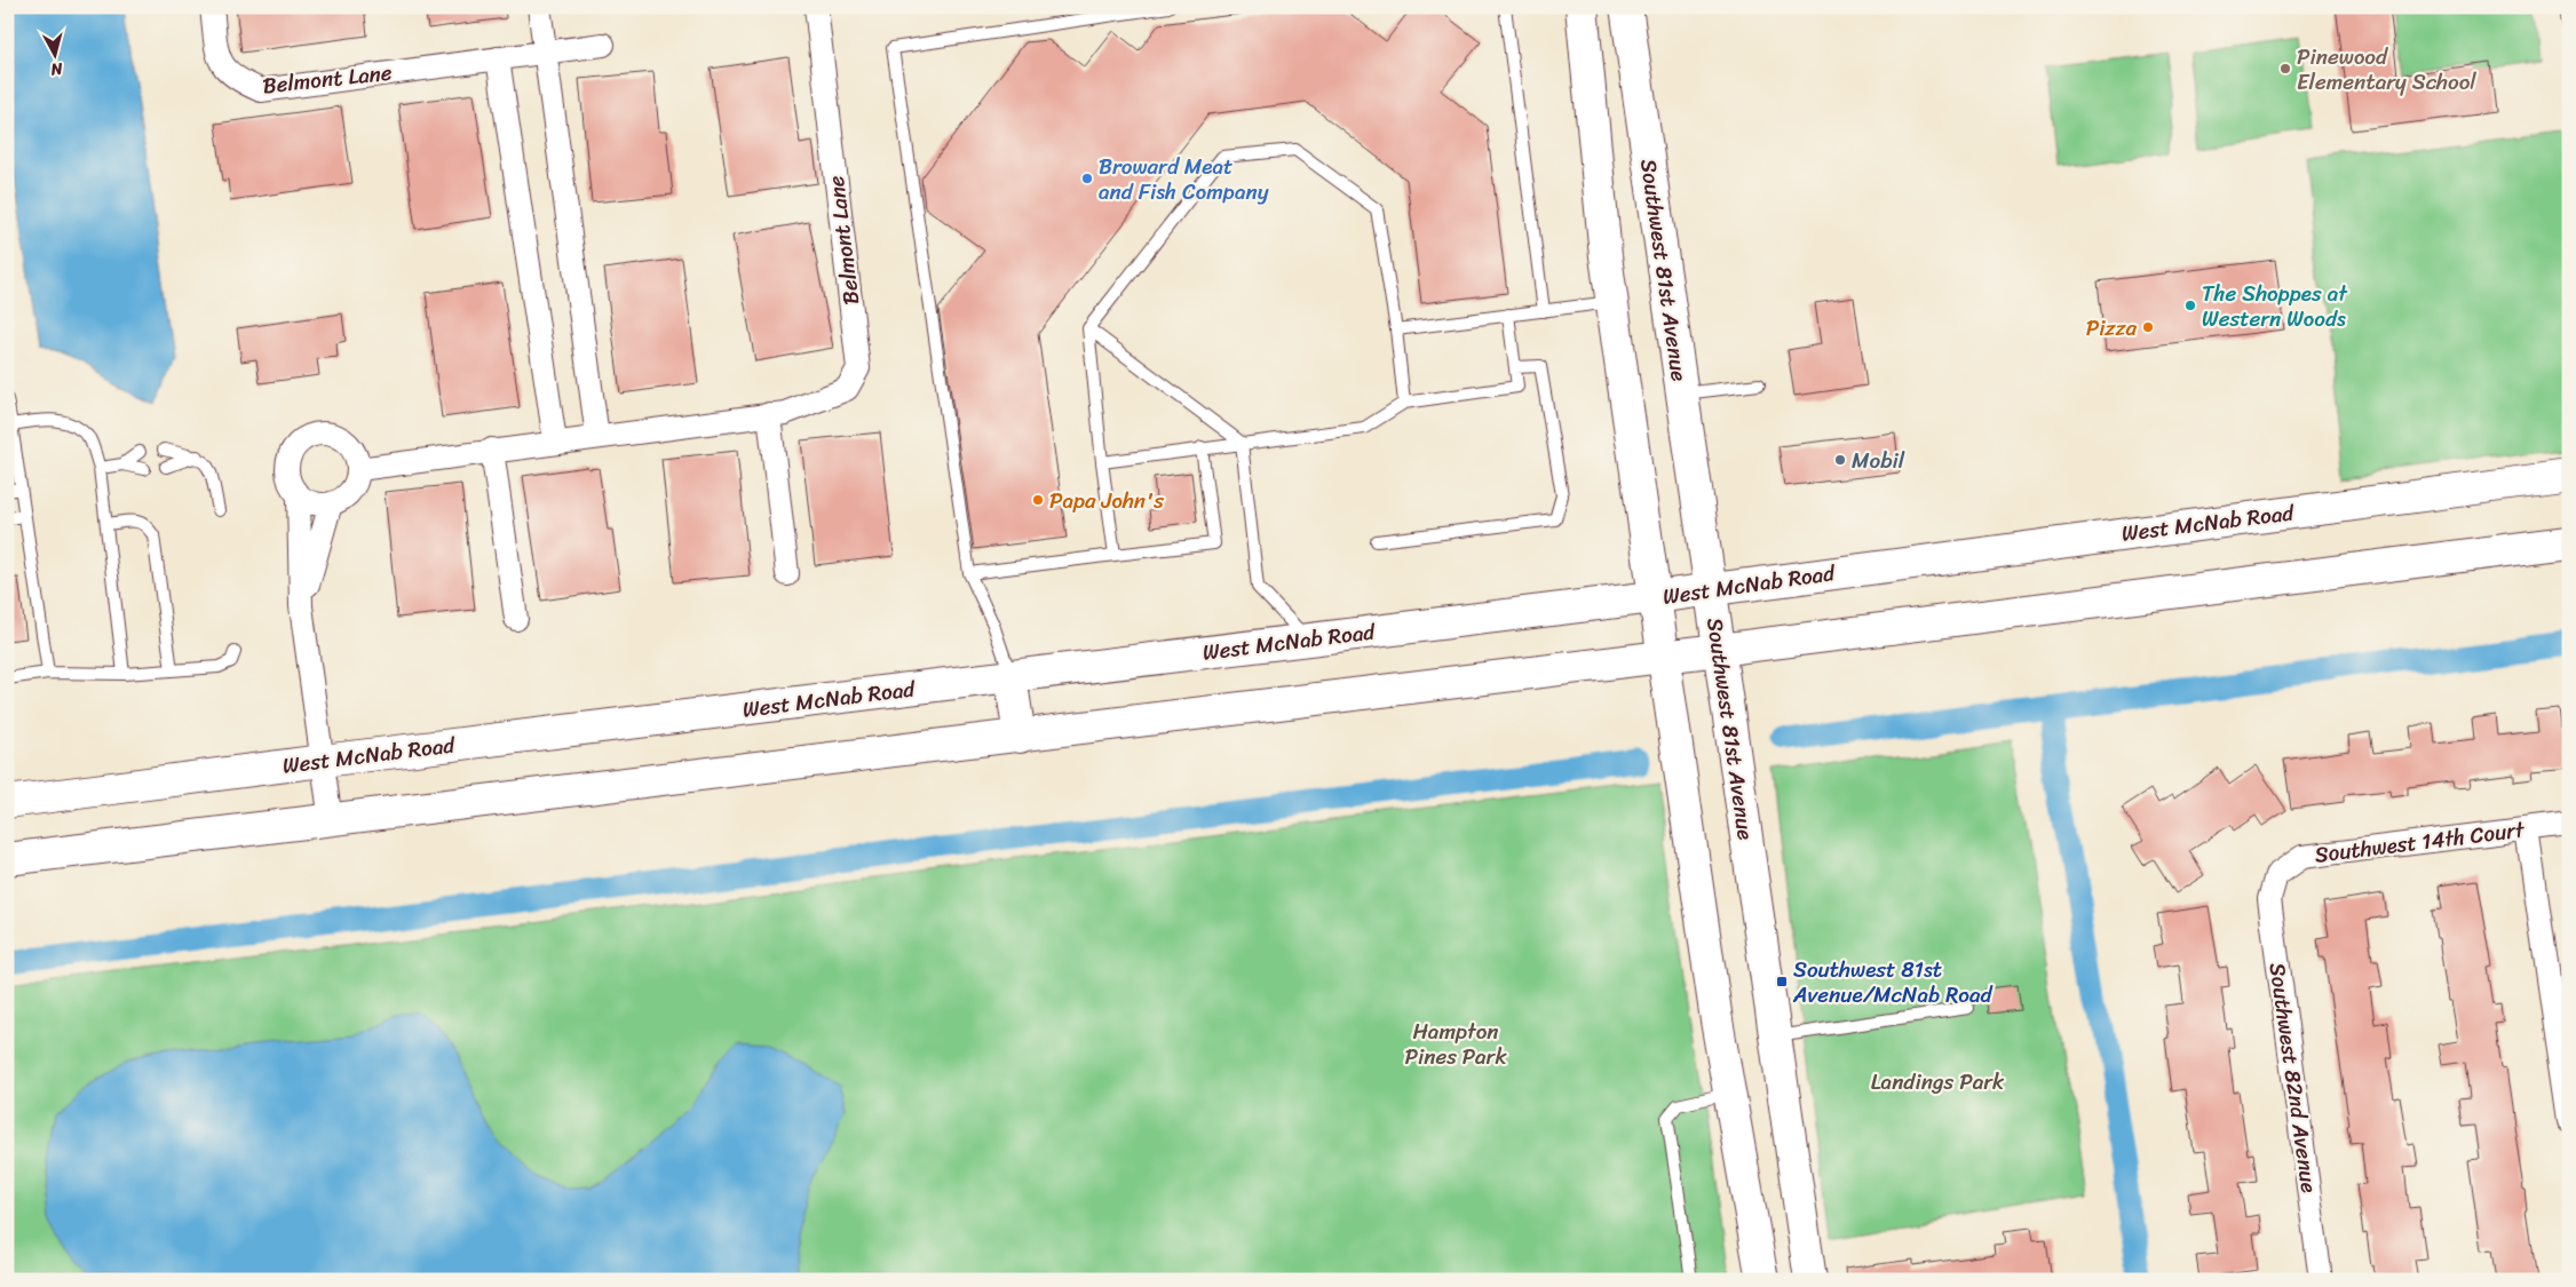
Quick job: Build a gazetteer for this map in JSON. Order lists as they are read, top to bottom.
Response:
{
  "streets": {
    "main road": ["Southwest 81st Avenue", "West McNab Road"],
    "street": ["Belmont Lane", "Southwest 14th Court", "Southwest 82nd Avenue"]
  },
  "crossings": [
    ["Southwest 81st Avenue", "West McNab Road"],
    ["Southwest 14th Court", "Southwest 82nd Avenue"]
  ],
  "parks": ["Hampton Pines Park", "Landings Park"],
  "places": {
    "other": [
      "Pinewood Elementary School",
      "Broward Meat and Fish Company",
      "The Shoppes at Western Woods",
      "Pizza",
      "Mobil",
      "Papa John's"
    ],
    "transit": ["Southwest 81st Avenue/McNab Road"]
  },
  "north": "bottom"
}
